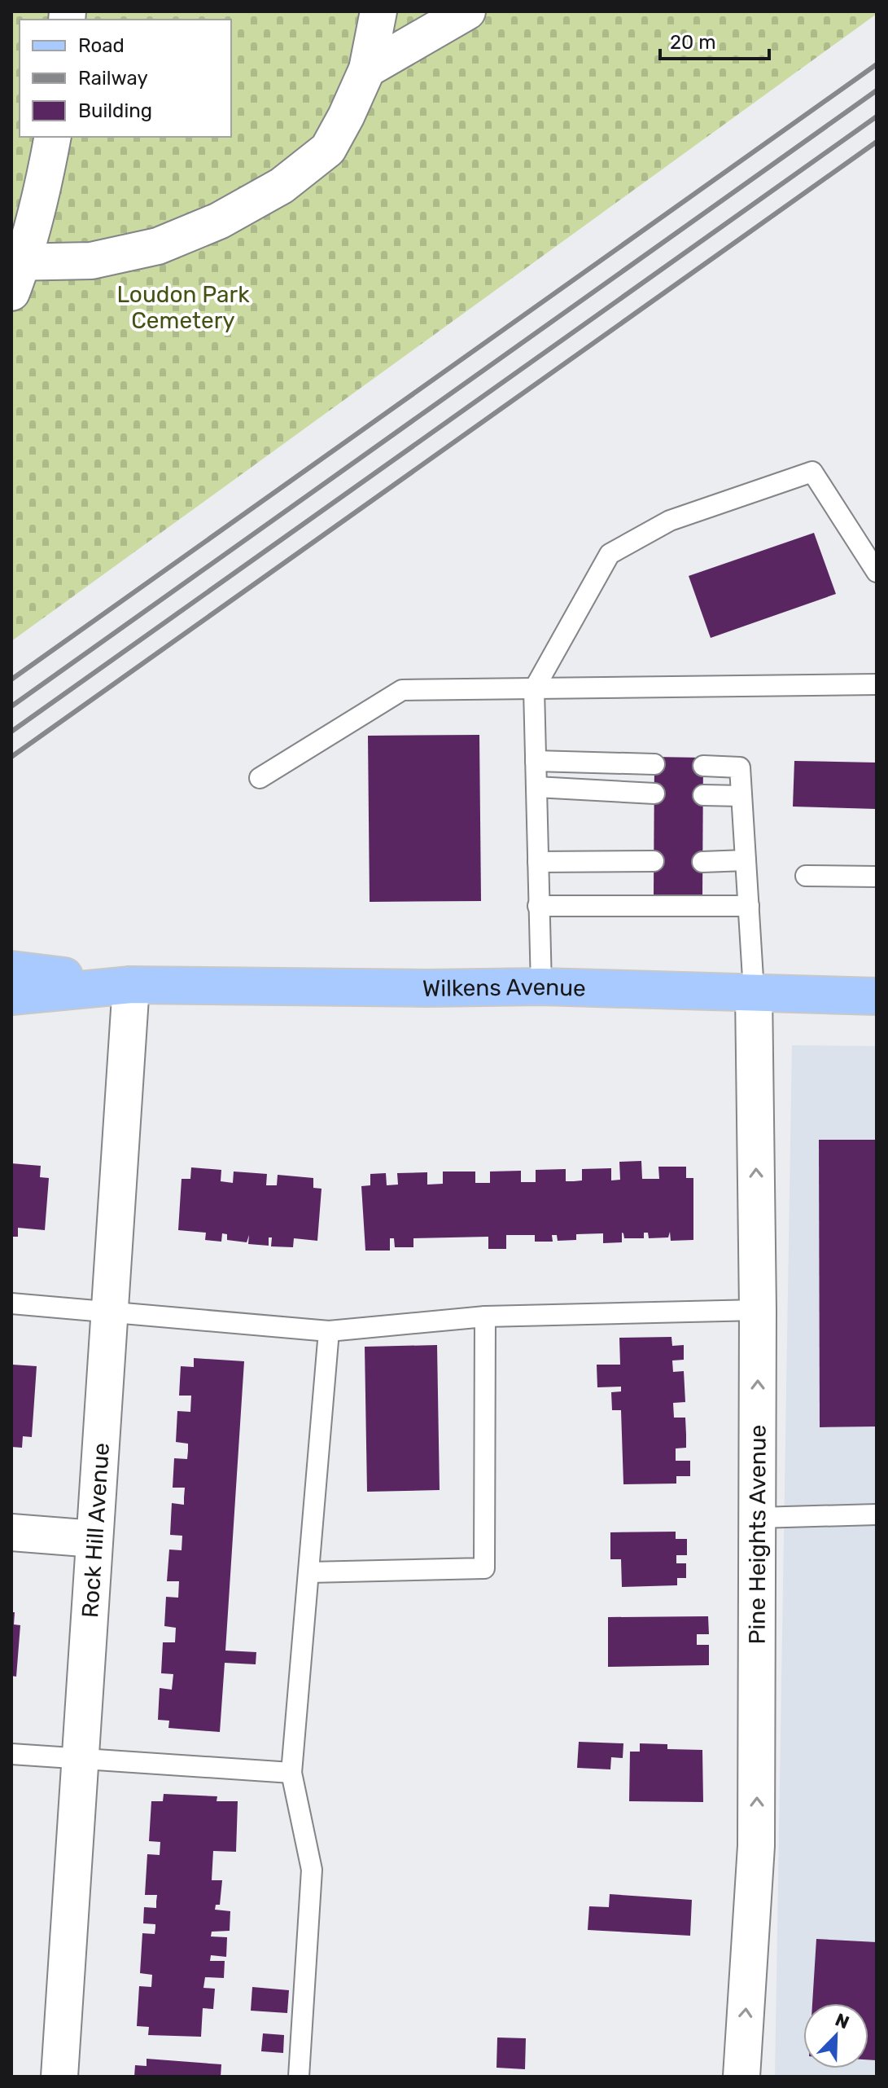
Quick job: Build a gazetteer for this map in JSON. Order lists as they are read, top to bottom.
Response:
{
  "streets": {
    "main road": ["Wilkens Avenue"],
    "street": ["Rock Hill Avenue", "Pine Heights Avenue"]
  },
  "crossings": [
    ["Wilkens Avenue", "Rock Hill Avenue"],
    ["Wilkens Avenue", "Pine Heights Avenue"]
  ],
  "one_way": ["Pine Heights Avenue"],
  "parks": ["Loudon Park Cemetery"],
  "legend": ["Road", "Railway", "Building"],
  "scale_bar": "20 m",
  "north": "top right"
}
